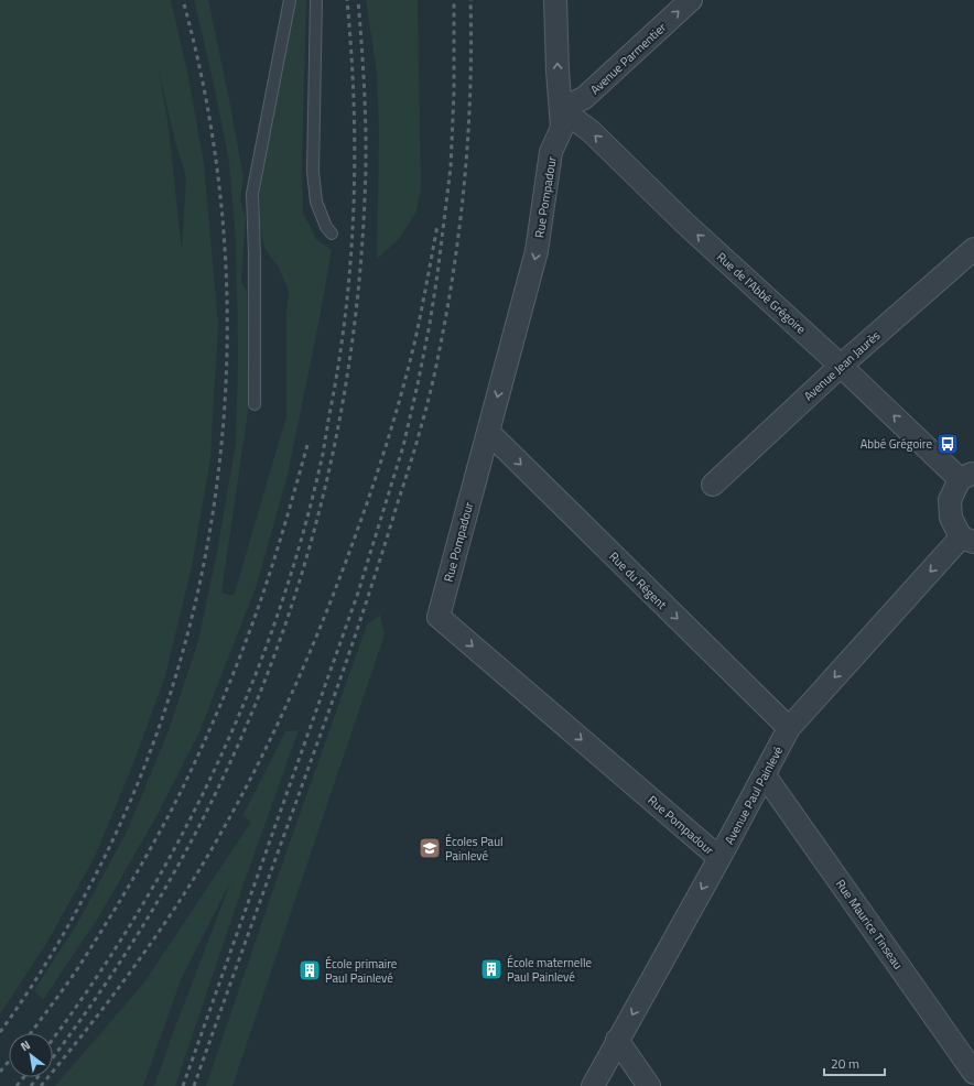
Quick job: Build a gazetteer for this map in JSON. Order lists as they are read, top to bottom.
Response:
{
  "streets": {
    "street": [
      "Avenue Parmentier",
      "Rue Pompadour",
      "Rue de l'Abbé Grégoire",
      "Avenue Jean Jaurès",
      "Rue du Régent",
      "Avenue Paul Painlevé",
      "Rue Maurice Tinseau"
    ]
  },
  "crossings": [
    ["Avenue Parmentier", "Rue Pompadour"],
    ["Avenue Parmentier", "Rue de l'Abbé Grégoire"],
    ["Rue Pompadour", "Rue de l'Abbé Grégoire"],
    ["Rue Pompadour", "Rue du Régent"],
    ["Rue Pompadour", "Avenue Paul Painlevé"],
    ["Rue de l'Abbé Grégoire", "Avenue Jean Jaurès"],
    ["Rue du Régent", "Avenue Paul Painlevé"],
    ["Avenue Paul Painlevé", "Rue Maurice Tinseau"]
  ],
  "one_way": [
    "Avenue Parmentier",
    "Rue de l'Abbé Grégoire",
    "Rue du Régent",
    "Avenue Paul Painlevé"
  ],
  "places": {
    "bus stop": ["Abbé Grégoire"],
    "school or university": ["Écoles Paul Painlevé"],
    "building": ["École maternelle Paul Painlevé", "École primaire Paul Painlevé"]
  },
  "scale_bar": "20 m",
  "north": "top left"
}
